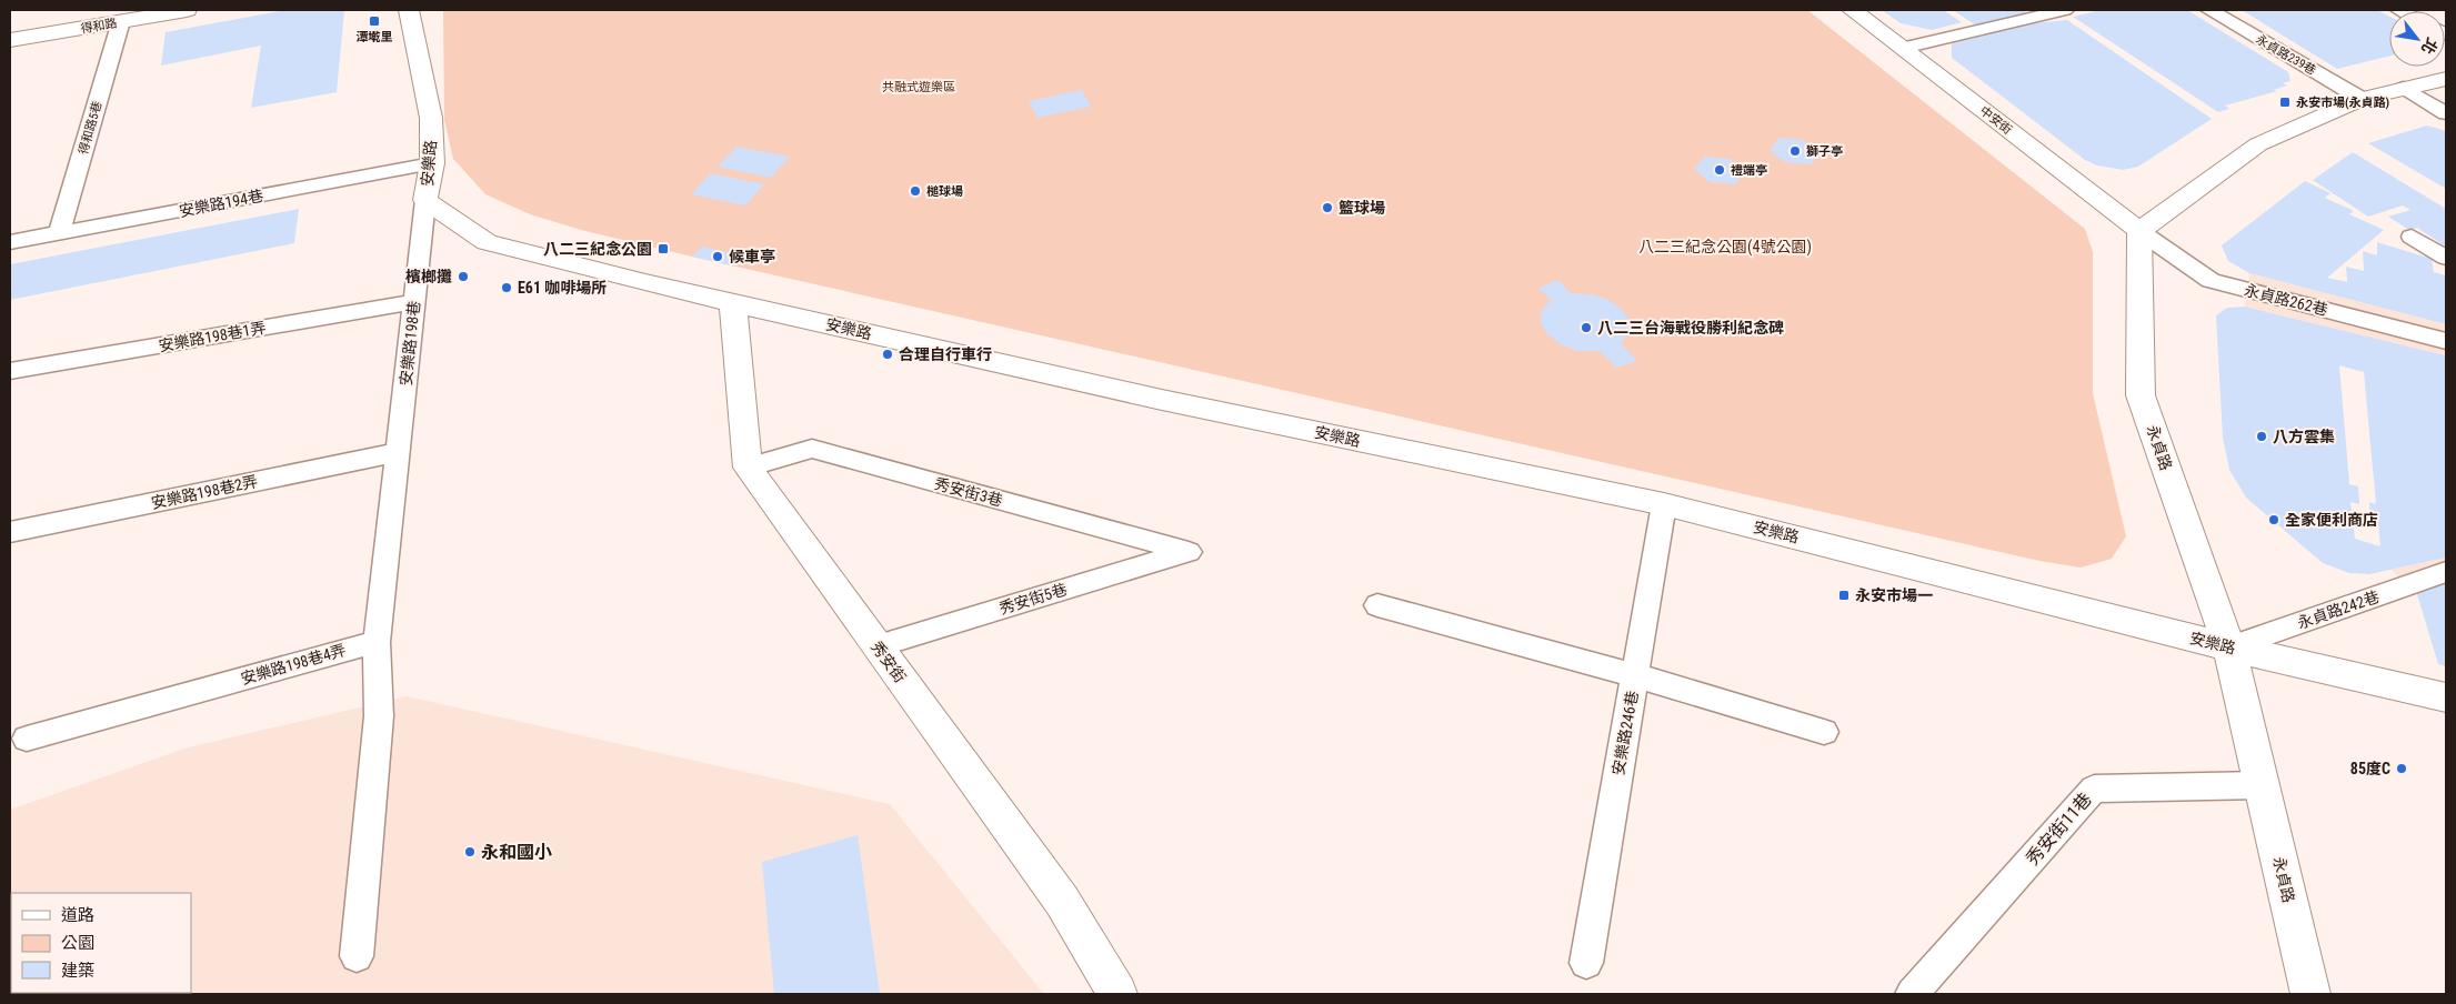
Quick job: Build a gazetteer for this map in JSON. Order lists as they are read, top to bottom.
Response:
{
  "streets": {
    "street": [
      "得和路",
      "中安街",
      "安樂路",
      "永貞路",
      "秀安街"
    ],
    "lane": [
      "永貞路239巷",
      "得和路5巷",
      "安樂路194巷",
      "永貞路262巷",
      "安樂路198巷1弄",
      "安樂路198巷",
      "安樂路198巷2弄",
      "秀安街3巷",
      "秀安街5巷",
      "永貞路242巷",
      "安樂路198巷4弄",
      "安樂路246巷",
      "秀安街11巷"
    ]
  },
  "crossings": [
    ["得和路", "得和路5巷"],
    ["中安街", "永貞路262巷"],
    ["中安街", "永貞路"],
    ["得和路5巷", "安樂路194巷"],
    ["安樂路", "安樂路194巷"],
    ["安樂路", "安樂路198巷"],
    ["安樂路", "永貞路"],
    ["安樂路", "永貞路242巷"],
    ["安樂路", "秀安街"],
    ["安樂路", "安樂路246巷"],
    ["永貞路262巷", "永貞路"],
    ["安樂路198巷1弄", "安樂路198巷"],
    ["安樂路198巷", "安樂路198巷2弄"],
    ["永貞路", "永貞路242巷"],
    ["永貞路", "秀安街11巷"],
    ["秀安街3巷", "秀安街5巷"],
    ["秀安街3巷", "秀安街"],
    ["秀安街5巷", "秀安街"]
  ],
  "parks": ["共融式遊樂區", "八二三紀念公園(4號公園)"],
  "places": {
    "transit": [
      "潭墘里",
      "永安市場(永貞路)",
      "八二三紀念公園",
      "永安市場一"
    ],
    "other": [
      "獅子亭",
      "禮端亭",
      "槌球場",
      "籃球場",
      "候車亭",
      "檳榔攤",
      "E61 咖啡場所",
      "八二三台海戰役勝利紀念碑",
      "合理自行車行",
      "八方雲集",
      "全家便利商店",
      "85度C",
      "永和國小"
    ]
  },
  "legend": ["道路", "公園", "建築"],
  "north": "bottom right"
}
